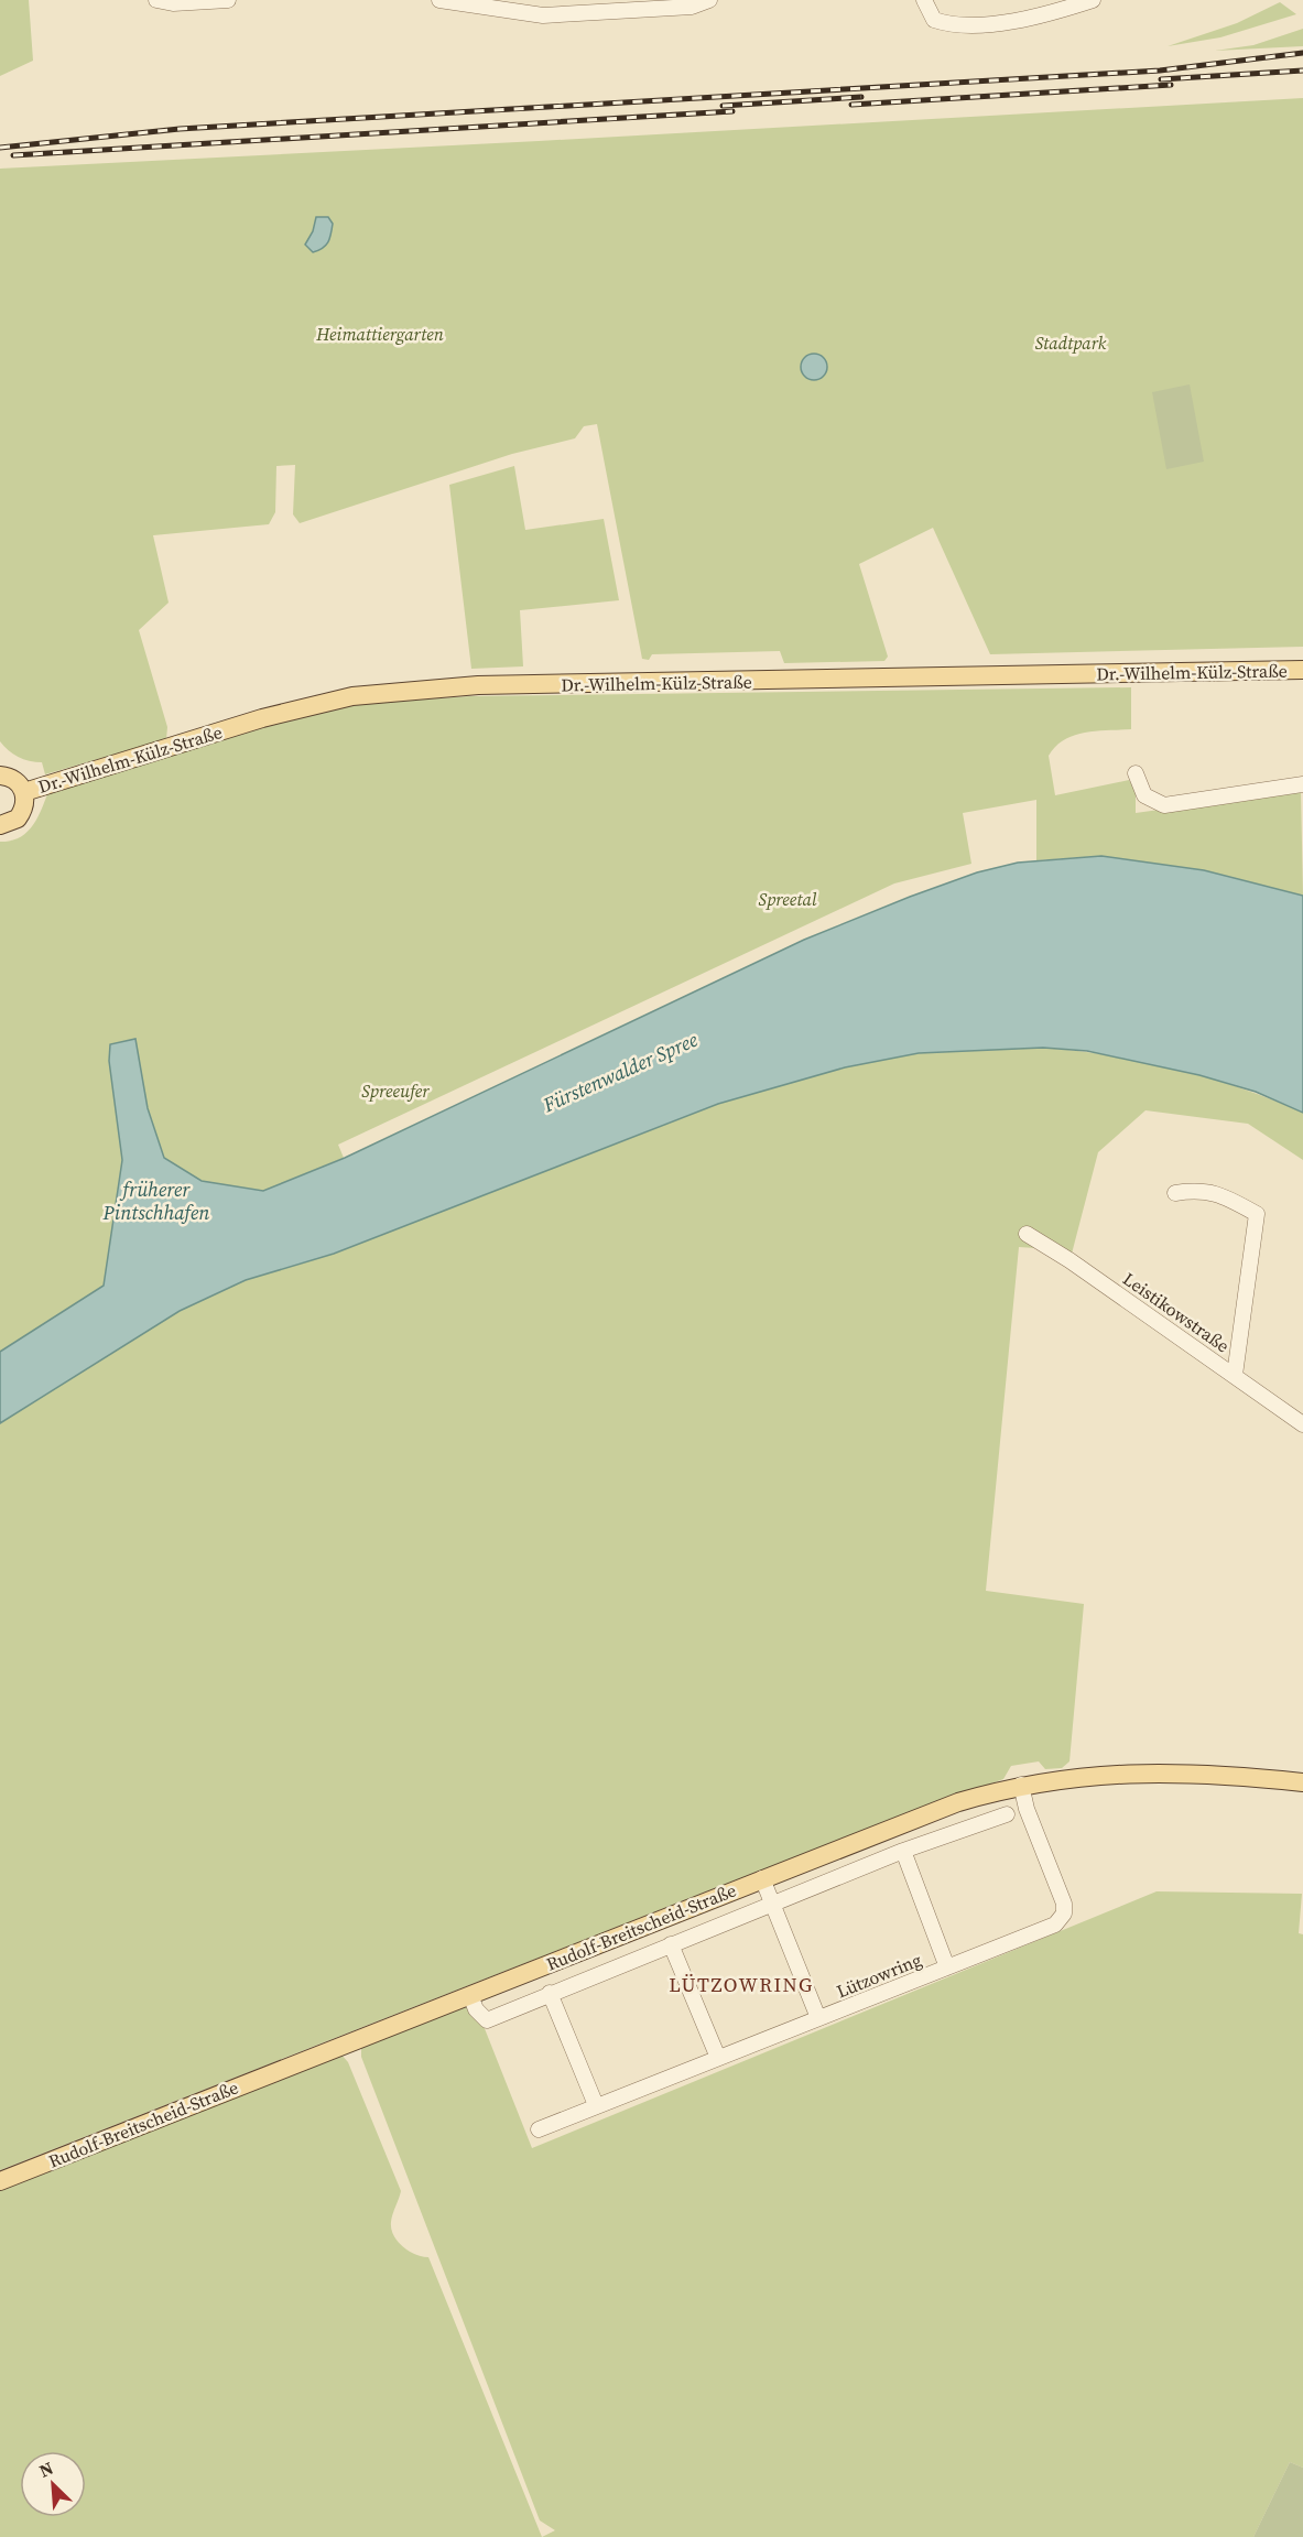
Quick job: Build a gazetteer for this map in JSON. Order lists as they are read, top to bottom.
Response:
{
  "streets": {
    "main road": ["Dr.-Wilhelm-Külz-Straße", "Rudolf-Breitscheid-Straße"],
    "street": ["Leistikowstraße", "Lützowring"]
  },
  "crossings": [
    ["Rudolf-Breitscheid-Straße", "Lützowring"]
  ],
  "districts": ["LÜTZOWRING"],
  "water": ["Fürstenwalder Spree", "früherer Pintschhafen"],
  "parks": [
    "Heimattiergarten",
    "Stadtpark",
    "Spreetal",
    "Spreeufer"
  ],
  "north": "top left"
}
